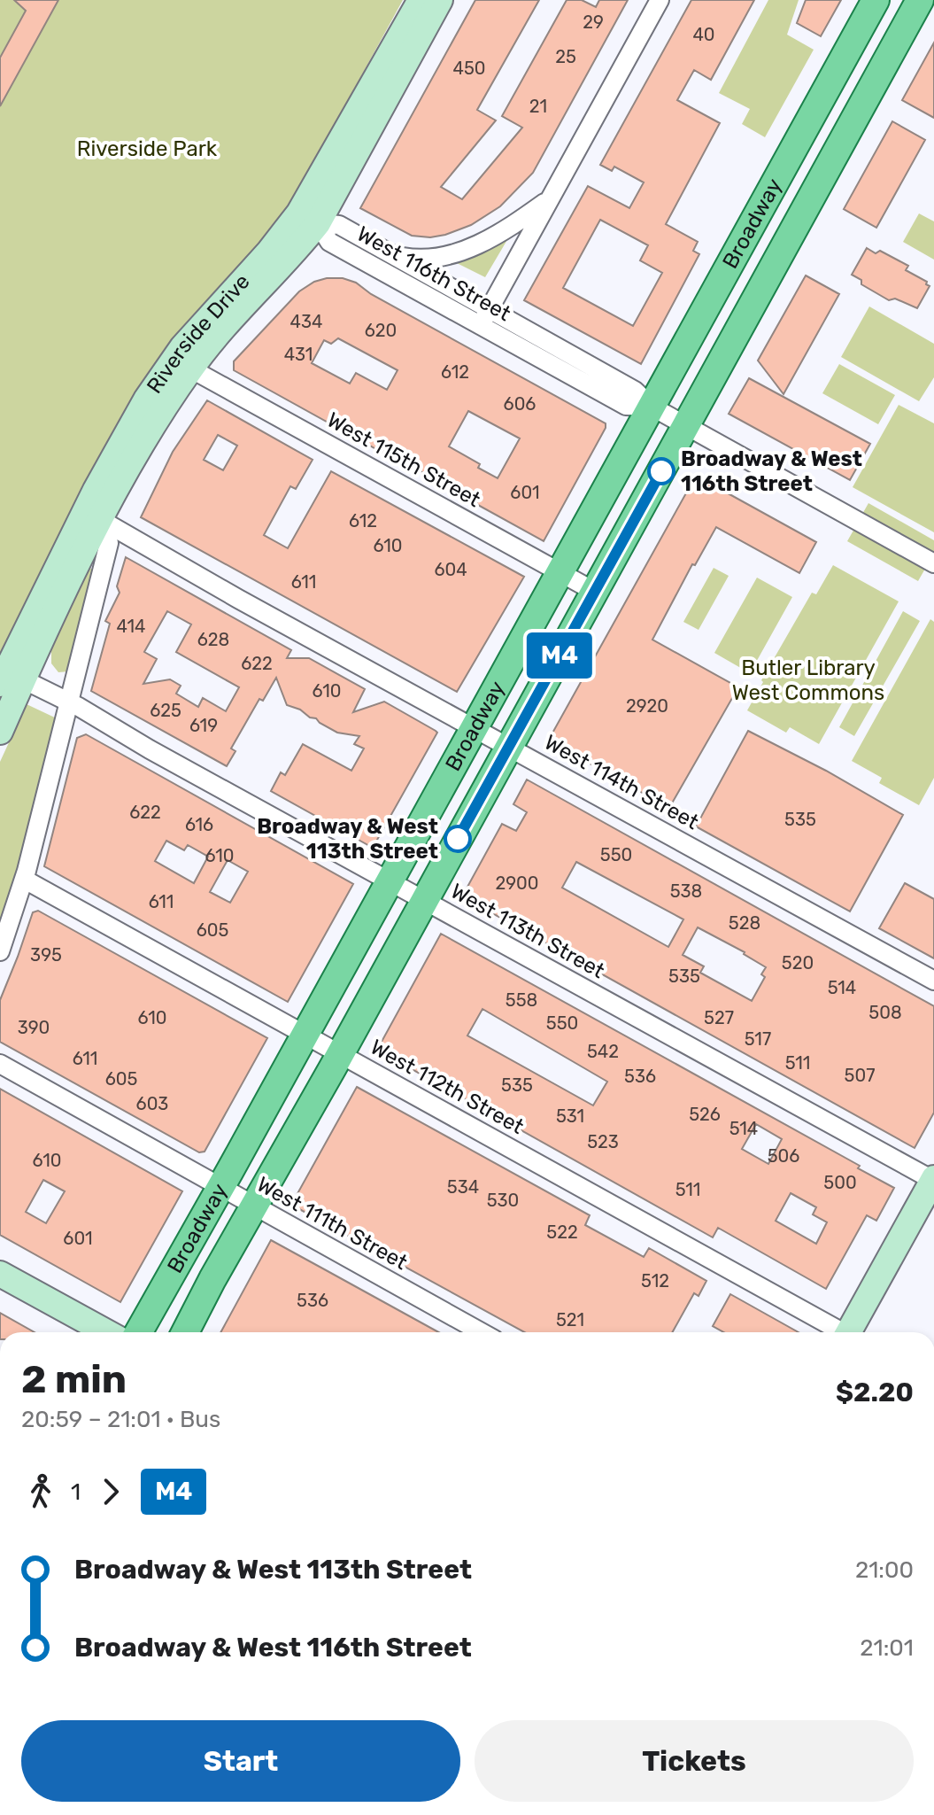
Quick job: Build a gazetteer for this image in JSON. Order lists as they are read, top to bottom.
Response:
{
  "streets": {
    "main road": ["Broadway", "Riverside Drive"],
    "street": [
      "West 116th Street",
      "West 115th Street",
      "West 114th Street",
      "West 113th Street",
      "West 112th Street",
      "West 111th Street"
    ]
  },
  "crossings": [
    ["Broadway", "West 116th Street"],
    ["Broadway", "West 115th Street"],
    ["Broadway", "West 114th Street"],
    ["Broadway", "West 113th Street"],
    ["Broadway", "West 112th Street"],
    ["Broadway", "West 111th Street"],
    ["West 116th Street", "Riverside Drive"],
    ["Riverside Drive", "West 115th Street"],
    ["Riverside Drive", "West 114th Street"],
    ["Riverside Drive", "West 113th Street"]
  ],
  "parks": ["Riverside Park", "Butler Library West Commons"],
  "places": ["Broadway & West 116th Street", "Broadway & West 113th Street"],
  "lines": ["bus line M4"],
  "house_numbers": [
    "29",
    "40",
    "25",
    "450",
    "21",
    "434",
    "620",
    "431",
    "612",
    "606",
    "601",
    "612",
    "610",
    "604",
    "611",
    "414",
    "628",
    "622",
    "610",
    "2920",
    "625",
    "619",
    "622",
    "535",
    "616",
    "550",
    "610",
    "2900",
    "538",
    "611",
    "528",
    "605",
    "395",
    "520",
    "535",
    "514",
    "558",
    "508",
    "610",
    "527",
    "550",
    "390",
    "517",
    "542",
    "611",
    "511",
    "507",
    "536",
    "605",
    "535",
    "603",
    "526",
    "531",
    "514",
    "523",
    "506",
    "610",
    "500",
    "534",
    "511",
    "530",
    "522",
    "601",
    "512",
    "536",
    "521"
  ],
  "page": {
    "on_map": "M4",
    "heading": ["2 min", "20:59 – 21:01 · Bus", "$2.20"],
    "legs": ["1", "M4"],
    "list": [
      {
        "name": "Broadway & West 113th Street",
        "value": "21:00"
      },
      {
        "name": "Broadway & West 116th Street",
        "value": "21:01"
      }
    ],
    "buttons": ["Start", "Tickets"]
  }
}
